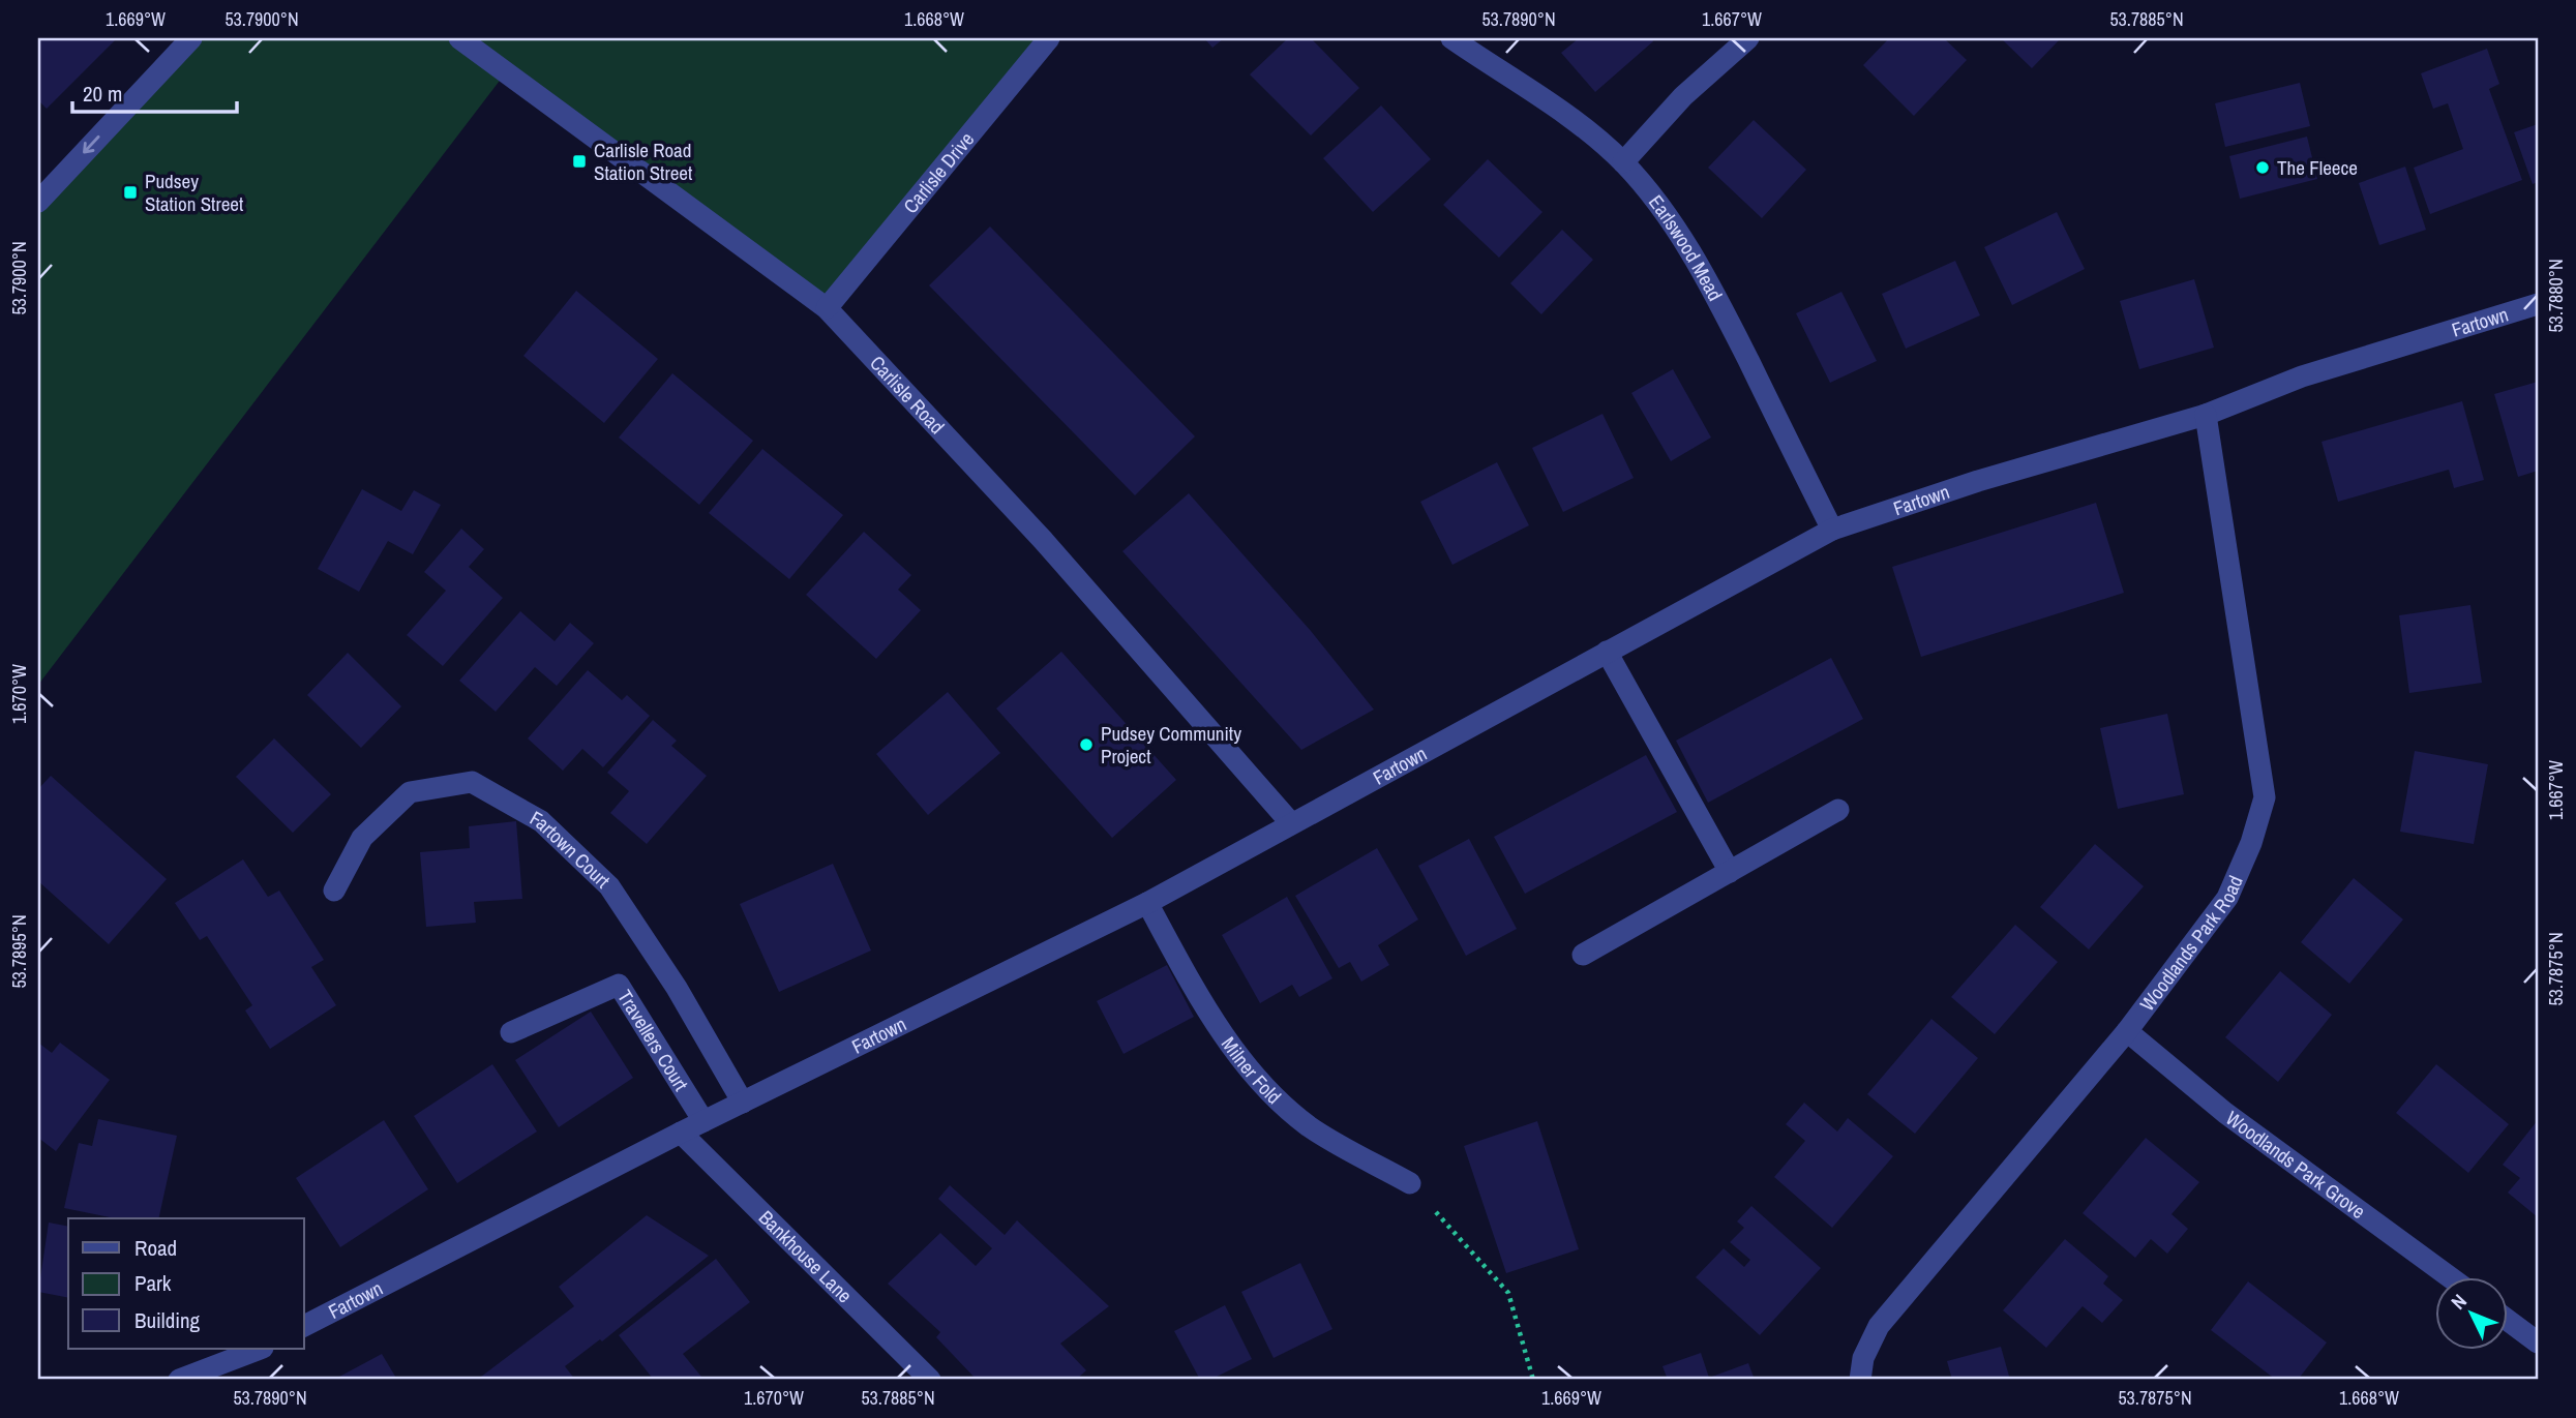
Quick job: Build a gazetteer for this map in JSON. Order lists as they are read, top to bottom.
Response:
{
  "streets": {
    "street": [
      "Carlisle Drive",
      "Earlswood Mead",
      "Fartown",
      "Carlisle Road",
      "Fartown Court",
      "Woodlands Park Road",
      "Travellers Court",
      "Milner Fold",
      "Woodlands Park Grove",
      "Bankhouse Lane"
    ]
  },
  "crossings": [
    ["Carlisle Drive", "Carlisle Road"],
    ["Earlswood Mead", "Fartown"],
    ["Fartown", "Carlisle Road"],
    ["Fartown", "Fartown Court"],
    ["Fartown", "Woodlands Park Road"],
    ["Fartown", "Travellers Court"],
    ["Fartown", "Milner Fold"],
    ["Fartown", "Bankhouse Lane"],
    ["Woodlands Park Road", "Woodlands Park Grove"]
  ],
  "places": {
    "transit": ["Carlisle Road Station Street", "Pudsey Station Street"],
    "other": ["The Fleece", "Pudsey Community Project"]
  },
  "legend": ["Road", "Park", "Building"],
  "scale_bar": "20 m",
  "north": "top left",
  "coordinates": [
    "1.669°W",
    "53.7900°N",
    "1.668°W",
    "53.7890°N",
    "1.667°W",
    "53.7885°N",
    "53.7880°N",
    "1.670°W",
    "53.7895°N",
    "53.7875°N"
  ]
}
